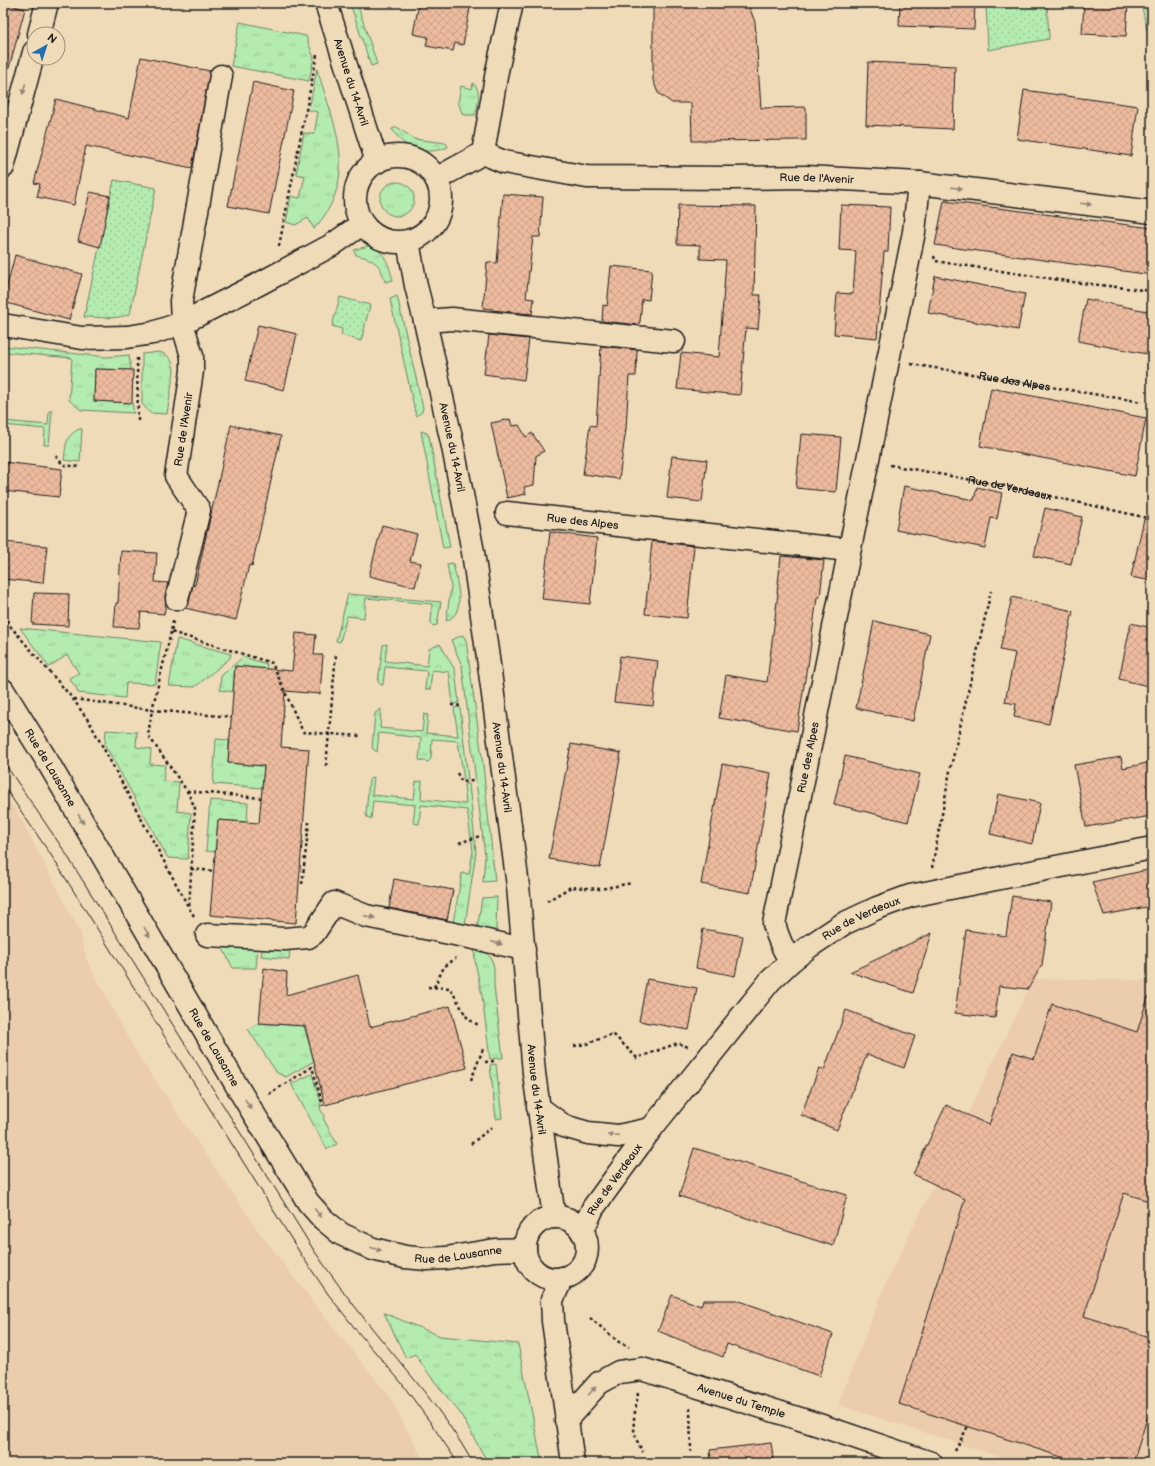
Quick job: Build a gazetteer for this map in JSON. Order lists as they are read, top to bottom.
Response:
{
  "streets": {
    "street": [
      "Avenue du 14-Avril",
      "Rue de l'Avenir",
      "Rue des Alpes",
      "Rue de Verdeaux",
      "Rue de Lausanne",
      "Avenue du Temple"
    ]
  },
  "crossings": [
    ["Avenue du 14-Avril", "Rue de Verdeaux"],
    ["Avenue du 14-Avril", "Rue de Lausanne"],
    ["Rue de l'Avenir", "Rue des Alpes"],
    ["Rue des Alpes", "Rue de Verdeaux"],
    ["Rue de Verdeaux", "Rue de Lausanne"]
  ],
  "one_way": ["Rue de Lausanne"],
  "north": "top right"
}
